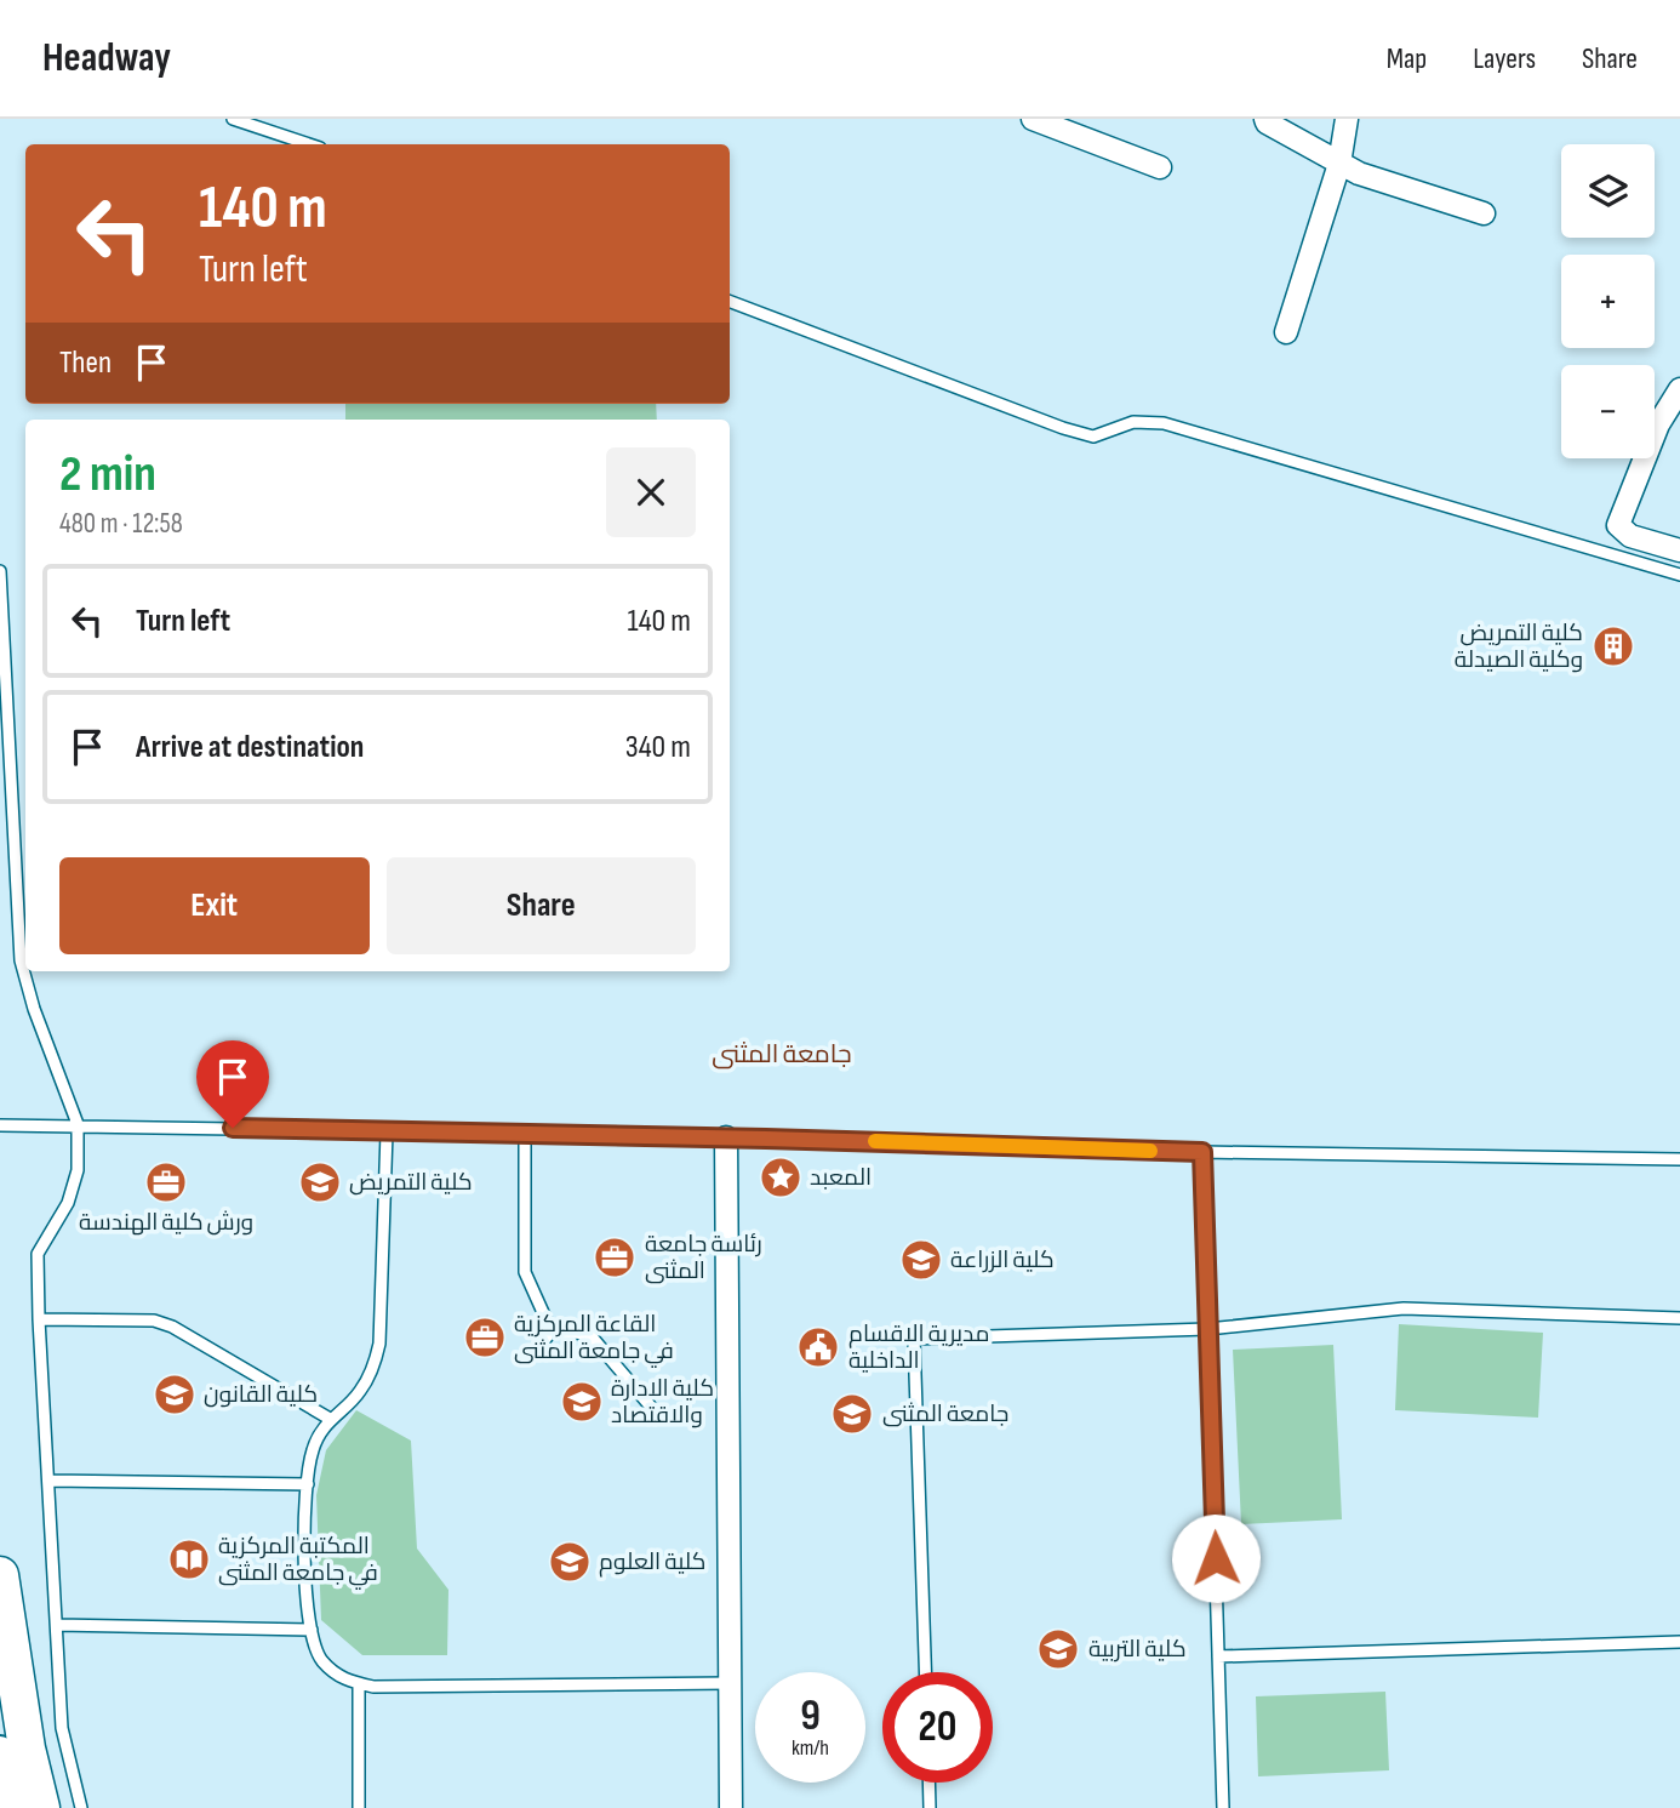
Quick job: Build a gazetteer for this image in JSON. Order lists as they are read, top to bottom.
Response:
{
  "districts": ["جامعة المثنى"],
  "places": {
    "building": ["كلية التمريض وكلية الصيدلة"],
    "place": ["المعبد"],
    "office": ["ورش كلية الهندسة", "رئاسة جامعة المثنى", "القاعة المركزية في جامعة المثنى"],
    "school or university": [
      "كلية التمريض",
      "كلية الزراعة",
      "كلية القانون",
      "كلية الادارة والاقتصاد",
      "جامعة المثنى",
      "كلية العلوم",
      "كلية التربية"
    ],
    "public building": ["مديرية الاقسام الداخلية"],
    "library": ["المكتبة المركزية في جامعة المثنى"]
  },
  "page": {
    "header": "Headway",
    "nav": ["Map", "Layers", "Share"],
    "map_buttons": ["+", "−"],
    "turn": ["140 m", "Turn left"],
    "then": "Then",
    "heading": ["2 min", "480 m · 12:58"],
    "list": [
      {
        "name": "Turn left",
        "value": "140 m"
      },
      {
        "name": "Arrive at destination",
        "value": "340 m"
      }
    ],
    "buttons": ["Exit", "Share"],
    "speed": "9 km/h",
    "limit": "20"
  }
}
